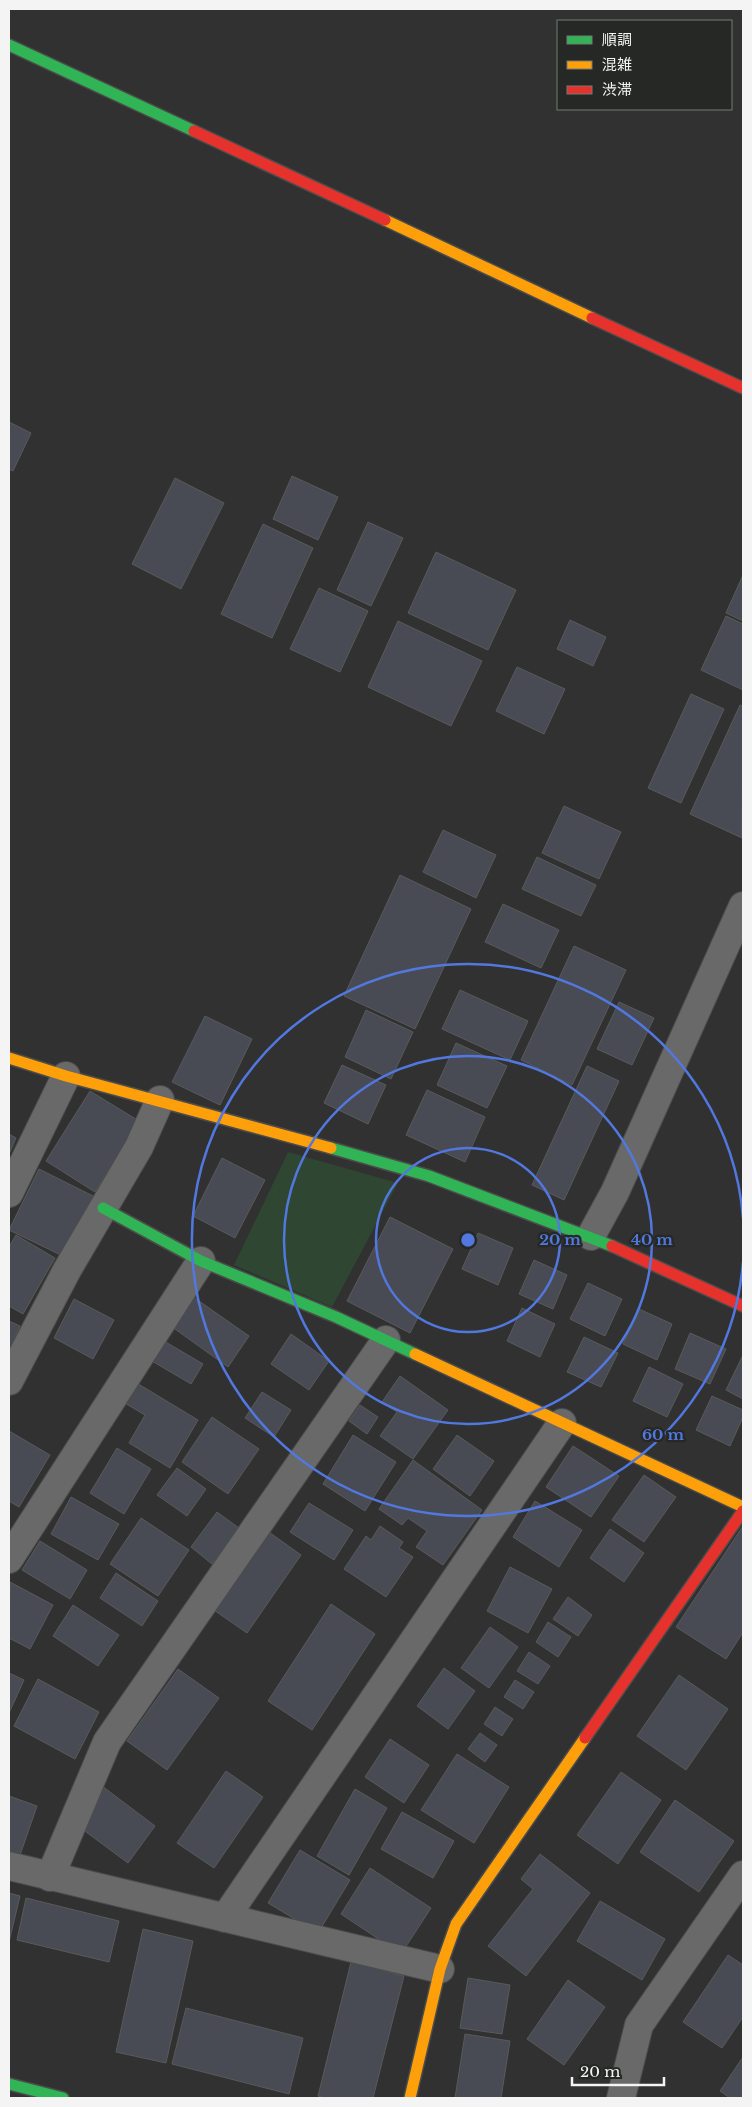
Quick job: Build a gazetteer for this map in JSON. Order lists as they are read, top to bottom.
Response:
{
  "legend": ["順調", "混雑", "渋滞"],
  "scale_bar": "20 m",
  "rings": ["20 m", "40 m", "60 m"]
}
